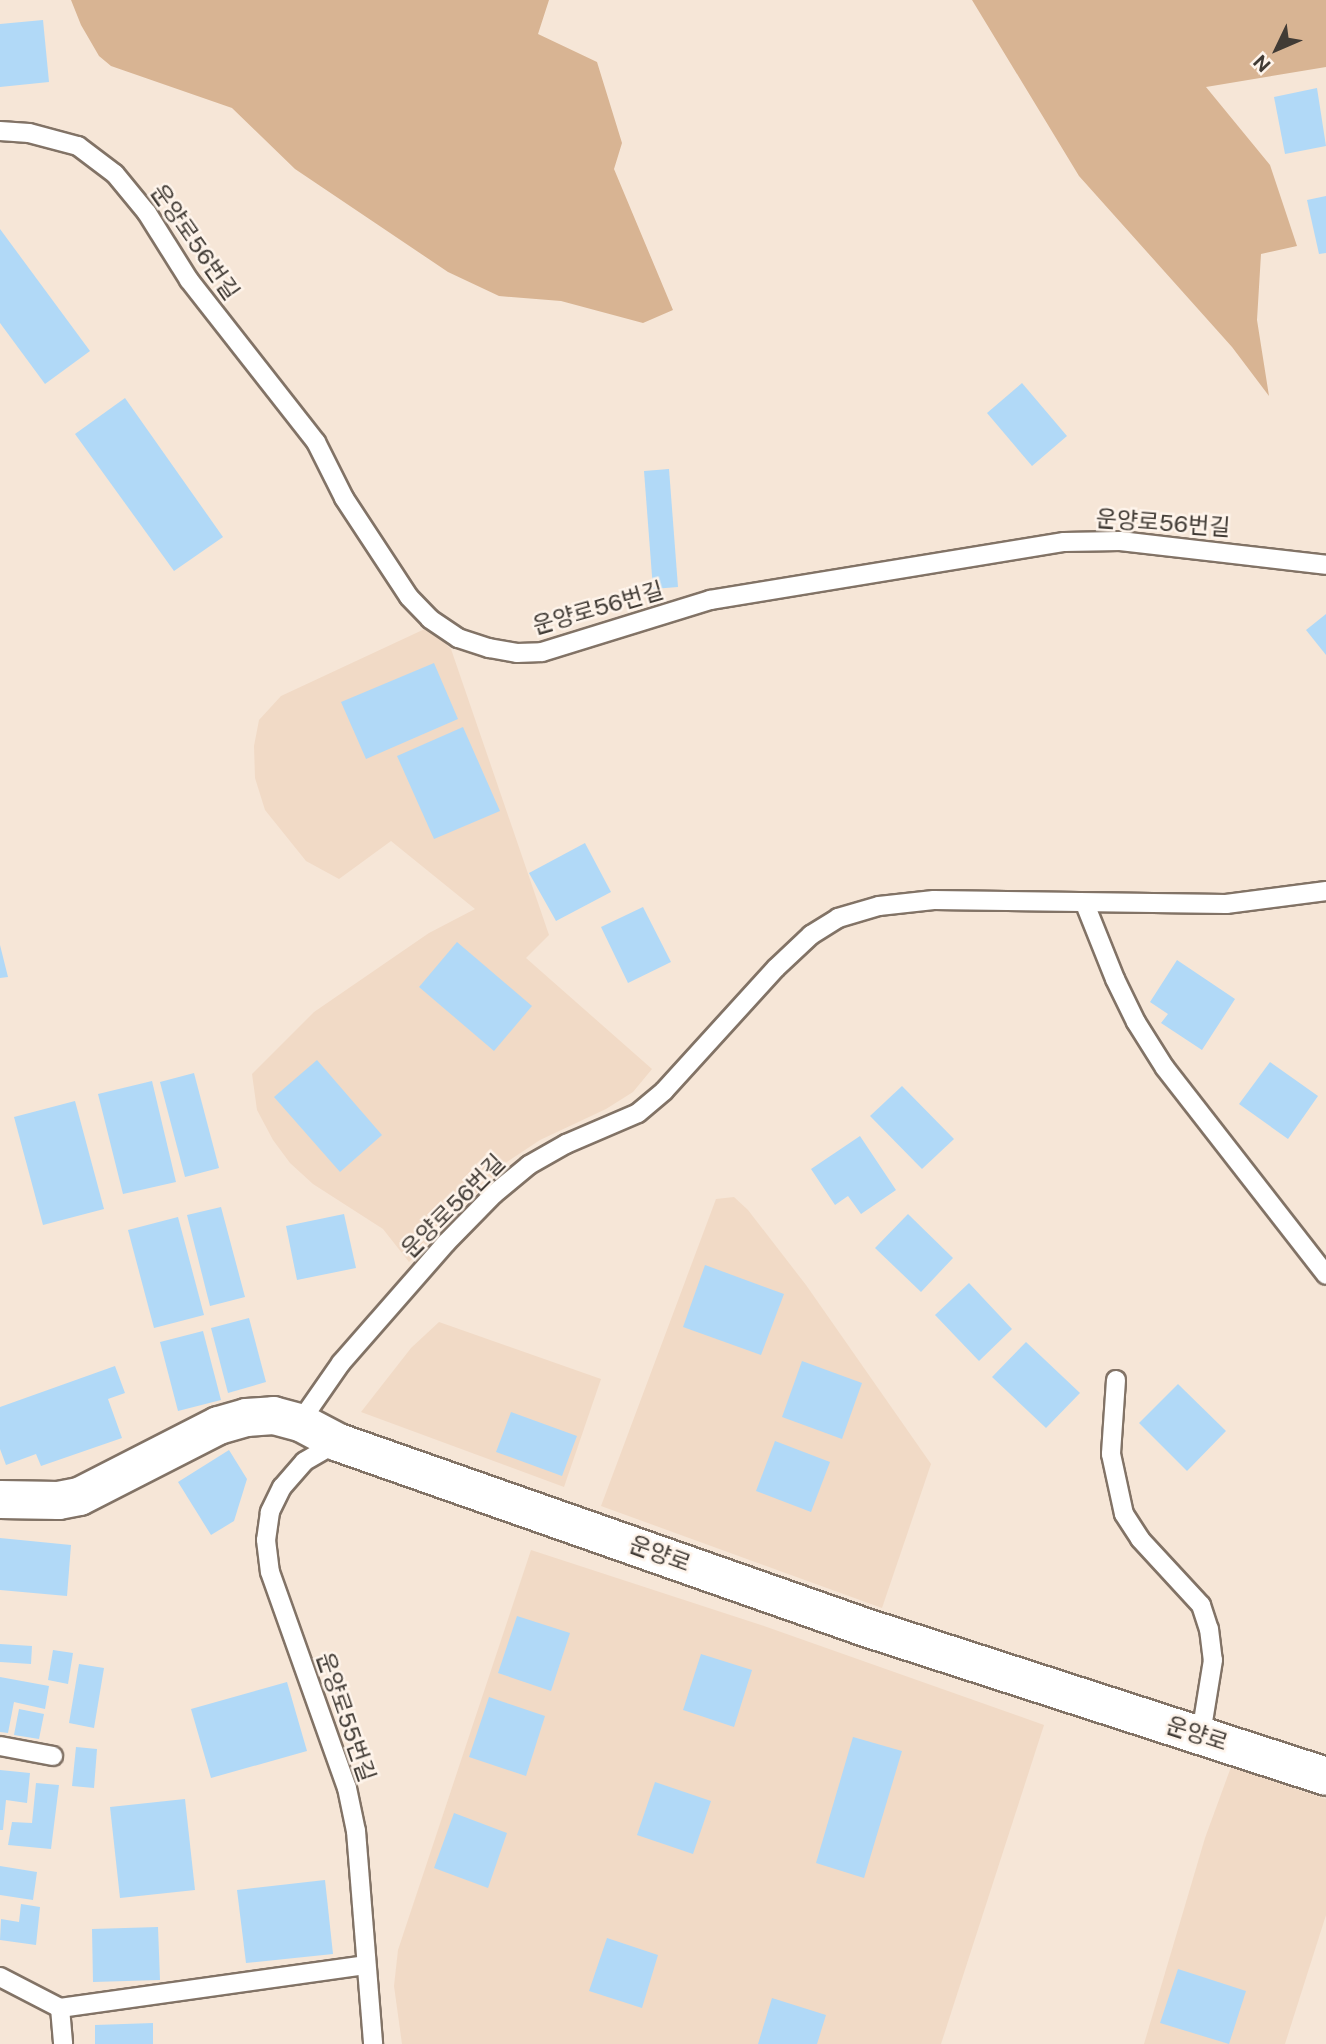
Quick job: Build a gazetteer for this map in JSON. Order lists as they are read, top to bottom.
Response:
{
  "streets": {
    "street": ["운양로"],
    "lane": ["운양로56번길", "운양로55번길"]
  },
  "crossings": [
    ["운양로56번길", "운양로"],
    ["운양로", "운양로55번길"]
  ],
  "north": "bottom left"
}
